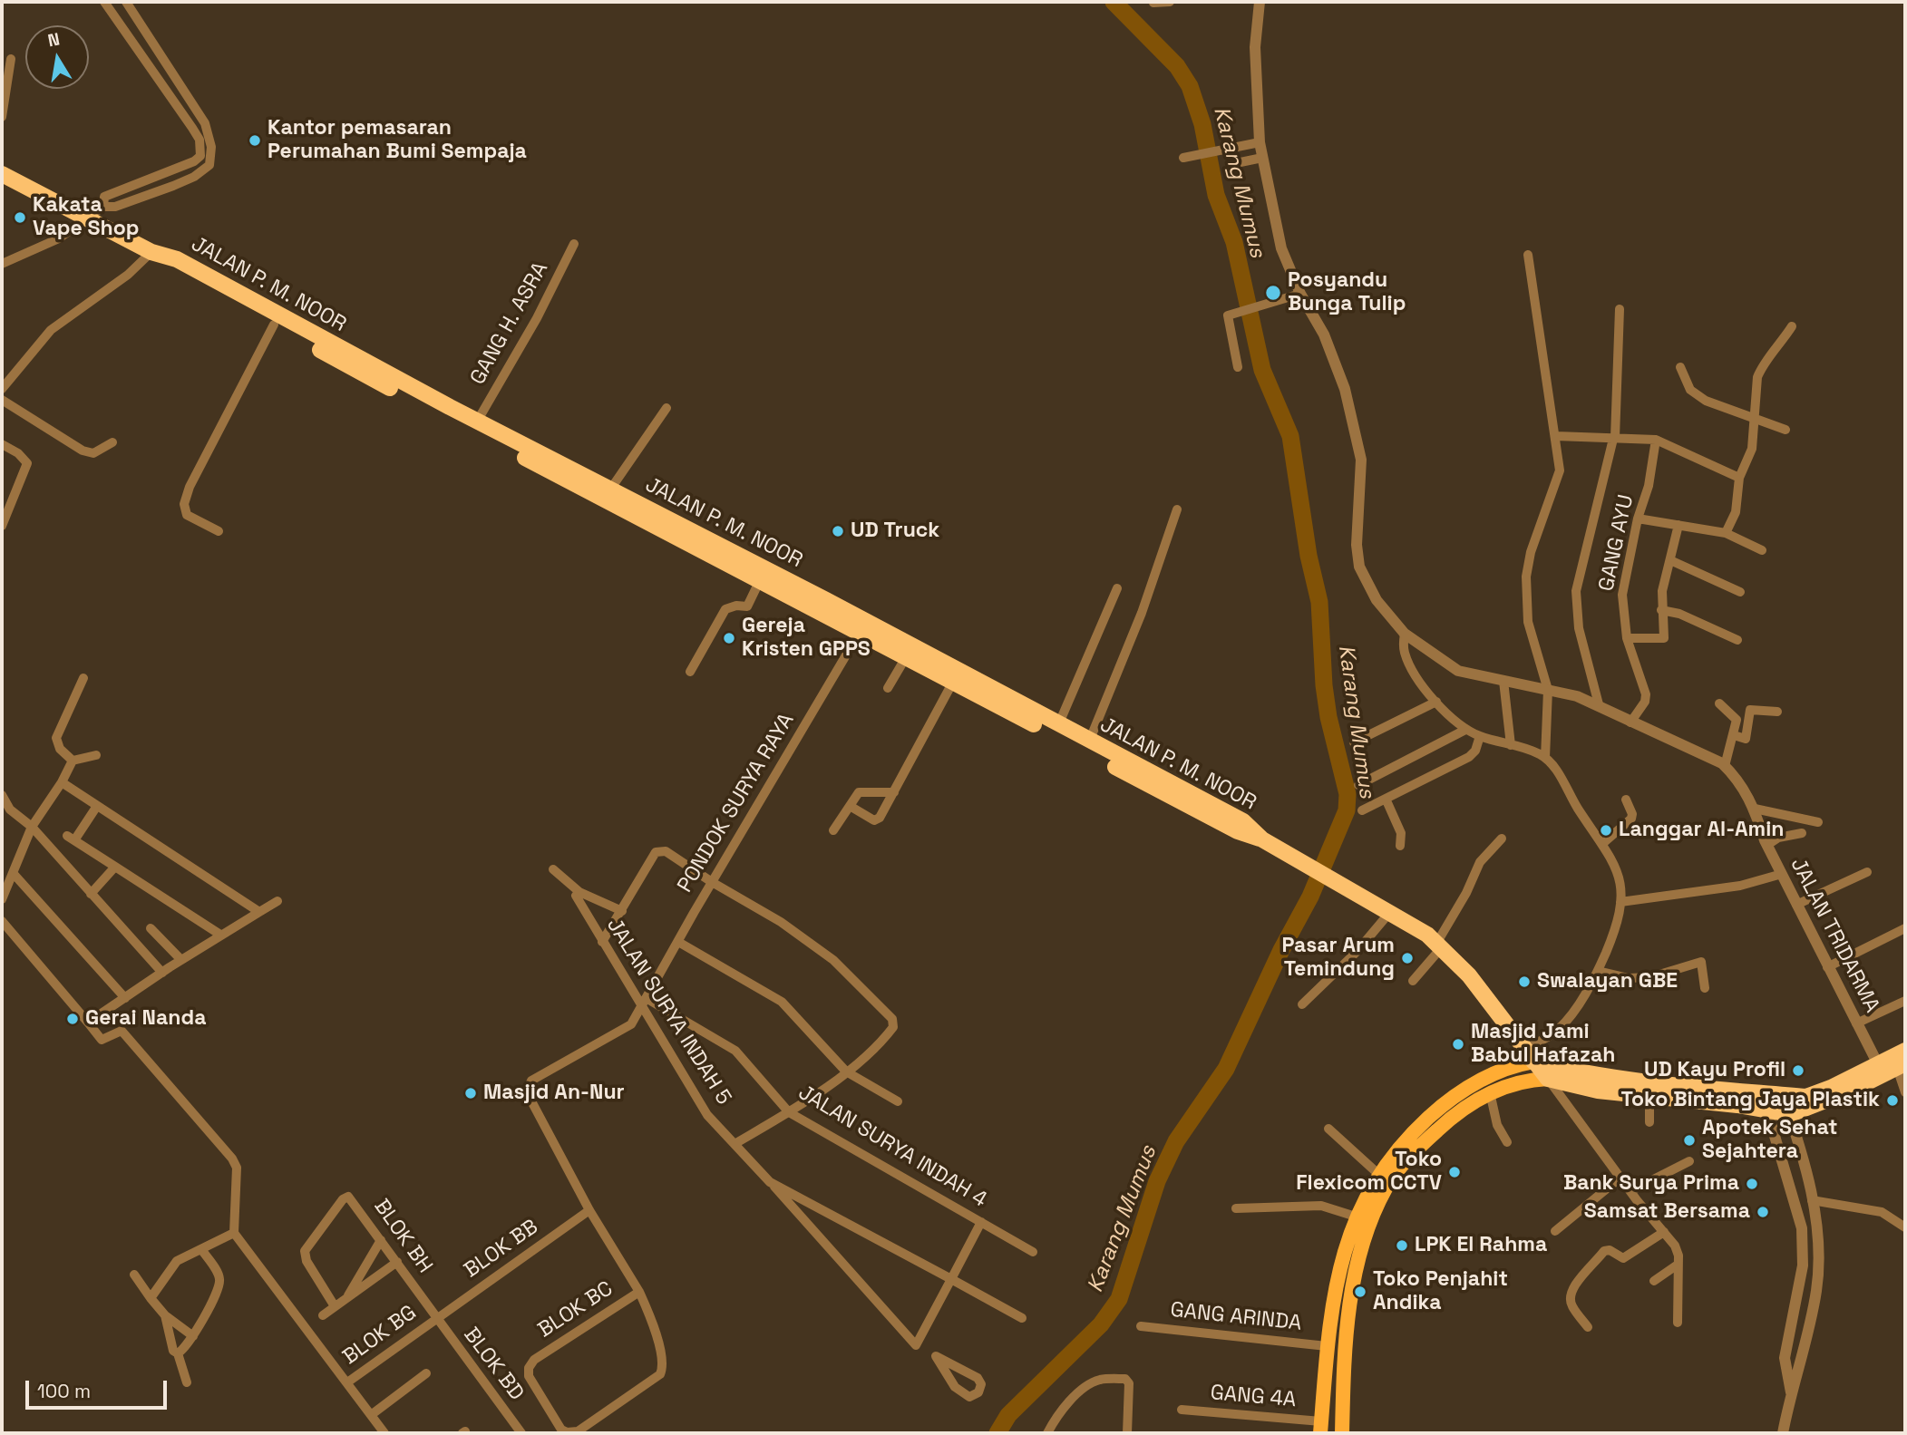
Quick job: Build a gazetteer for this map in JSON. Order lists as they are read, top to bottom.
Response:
{
  "streets": {
    "highway": ["JALAN P. M. NOOR"],
    "street": [
      "GANG H. ASRA",
      "GANG AYU",
      "PONDOK SURYA RAYA",
      "JALAN TRIDARMA",
      "JALAN SURYA INDAH 5",
      "JALAN SURYA INDAH 4",
      "BLOK BH",
      "BLOK BB",
      "BLOK BC",
      "GANG ARINDA",
      "BLOK BG",
      "BLOK BD",
      "GANG 4A"
    ]
  },
  "crossings": [
    ["JALAN P. M. NOOR", "GANG H. ASRA"],
    ["JALAN P. M. NOOR", "PONDOK SURYA RAYA"],
    ["GANG AYU", "JALAN TRIDARMA"],
    ["PONDOK SURYA RAYA", "JALAN SURYA INDAH 5"],
    ["PONDOK SURYA RAYA", "JALAN SURYA INDAH 4"],
    ["PONDOK SURYA RAYA", "BLOK BC"],
    ["JALAN SURYA INDAH 5", "JALAN SURYA INDAH 4"],
    ["JALAN SURYA INDAH 5", "BLOK BC"],
    ["JALAN SURYA INDAH 4", "BLOK BC"],
    ["BLOK BH", "BLOK BB"],
    ["BLOK BH", "BLOK BG"],
    ["BLOK BH", "BLOK BD"],
    ["BLOK BB", "BLOK BC"],
    ["BLOK BB", "BLOK BG"],
    ["BLOK BB", "BLOK BD"],
    ["BLOK BG", "BLOK BD"]
  ],
  "water": ["Karang Mumus"],
  "places": [
    "Kantor pemasaran Perumahan Bumi Sempaja",
    "Kakata Vape Shop",
    "Posyandu Bunga Tulip",
    "UD Truck",
    "Gereja Kristen GPPS",
    "Langgar Al-Amin",
    "Pasar Arum Temindung",
    "Swalayan GBE",
    "Gerai Nanda",
    "Masjid Jami Babul Hafazah",
    "UD Kayu Profil",
    "Masjid An-Nur",
    "Toko Bintang Jaya Plastik",
    "Apotek Sehat Sejahtera",
    "Toko Flexicom CCTV",
    "Bank Surya Prima",
    "Samsat Bersama",
    "LPK El Rahma",
    "Toko Penjahit Andika"
  ],
  "scale_bar": "100 m",
  "north": "top"
}
